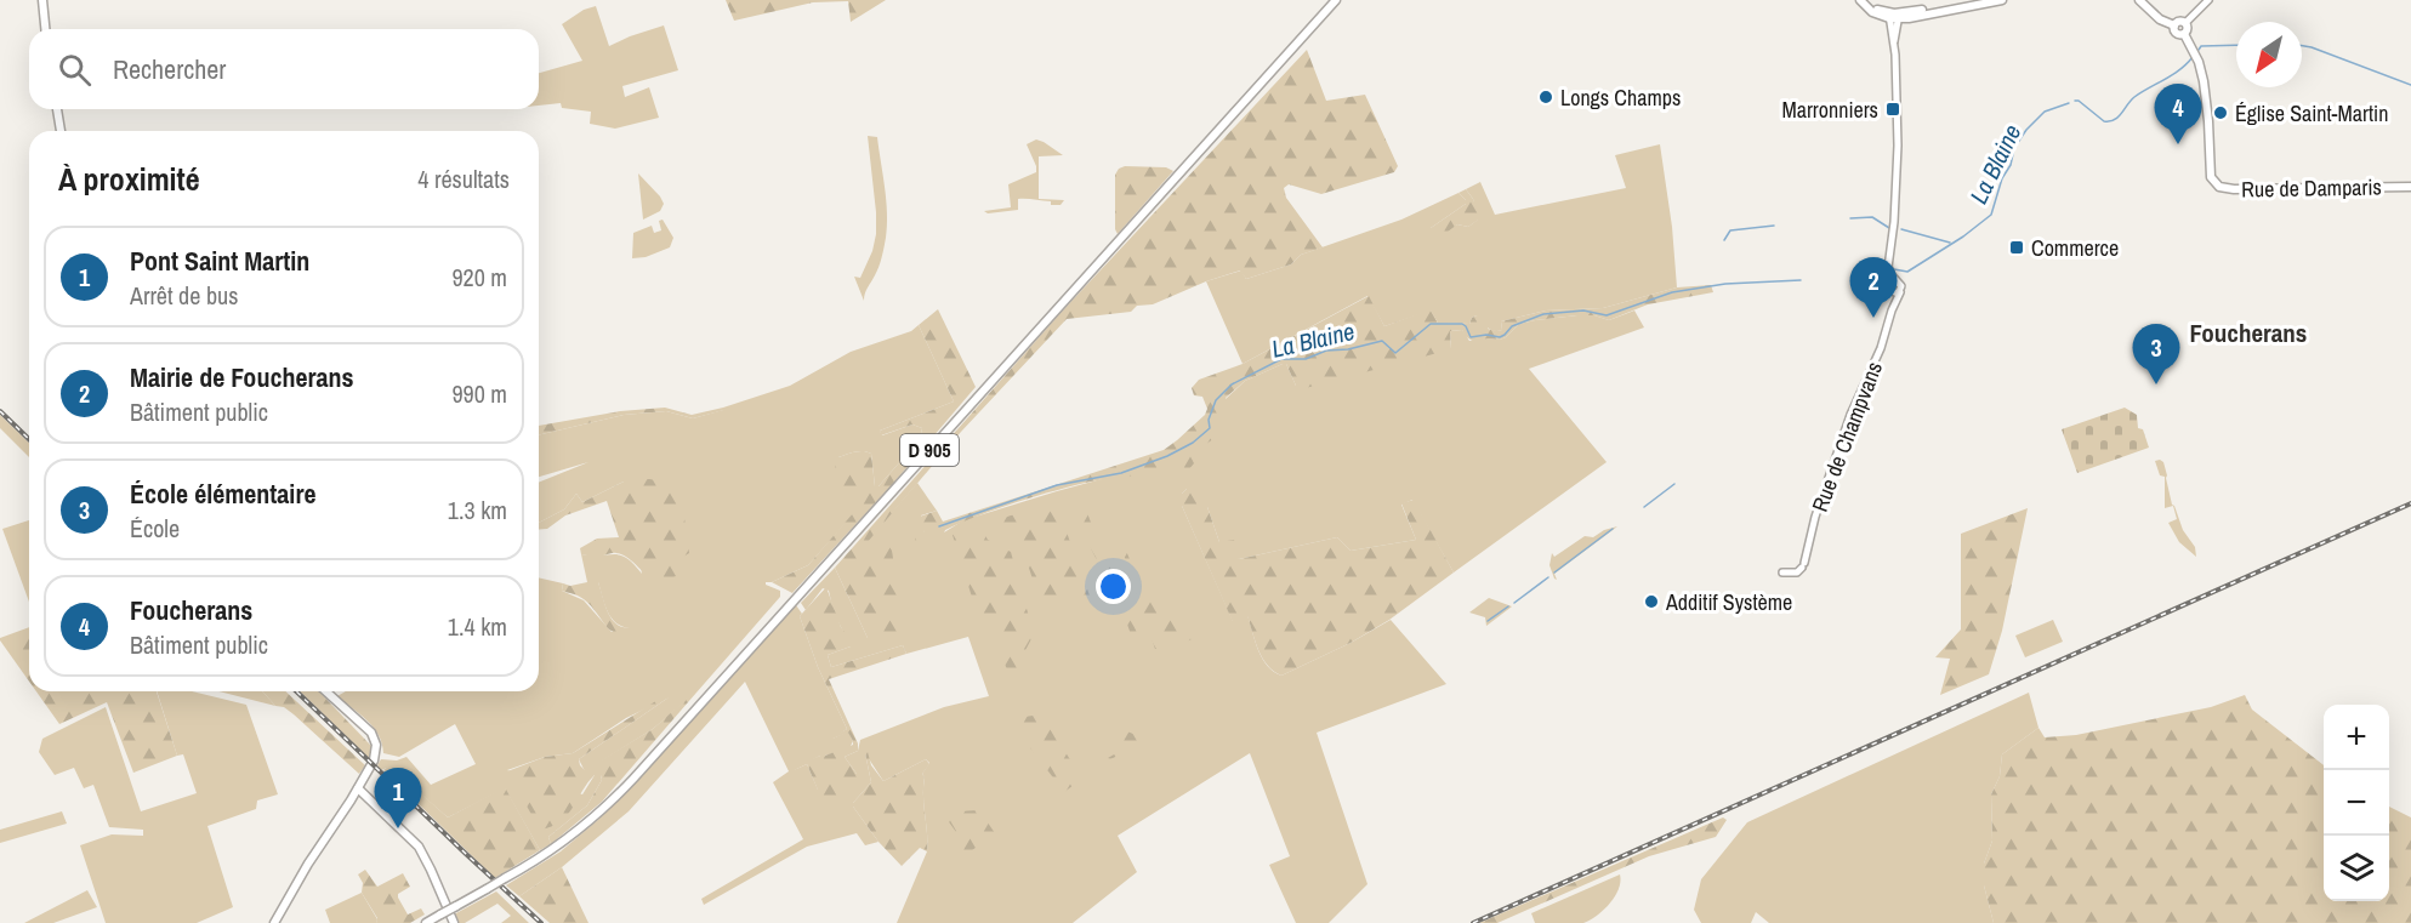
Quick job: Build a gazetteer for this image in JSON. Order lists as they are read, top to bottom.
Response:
{
  "streets": {
    "main road": ["Rue de Damparis", "D 905"],
    "street": ["Rue de Champvans"]
  },
  "districts": ["Foucherans"],
  "water": ["La Blaine"],
  "places": {
    "other": ["Longs Champs", "Église Saint-Martin", "Additif Système"],
    "transit": ["Marronniers", "Commerce"]
  },
  "north": "bottom left",
  "page": {
    "search": "Rechercher",
    "pins": [
      "4",
      "2",
      "3",
      "1"
    ],
    "heading": ["À proximité", "4 résultats"],
    "list": [
      {
        "mark": "1",
        "name": "Pont Saint Martin",
        "note": "Arrêt de bus",
        "value": "920 m"
      },
      {
        "mark": "2",
        "name": "Mairie de Foucherans",
        "note": "Bâtiment public",
        "value": "990 m"
      },
      {
        "mark": "3",
        "name": "École élémentaire",
        "note": "École",
        "value": "1.3 km"
      },
      {
        "mark": "4",
        "name": "Foucherans",
        "note": "Bâtiment public",
        "value": "1.4 km"
      }
    ],
    "map_buttons": ["+", "−"]
  }
}
